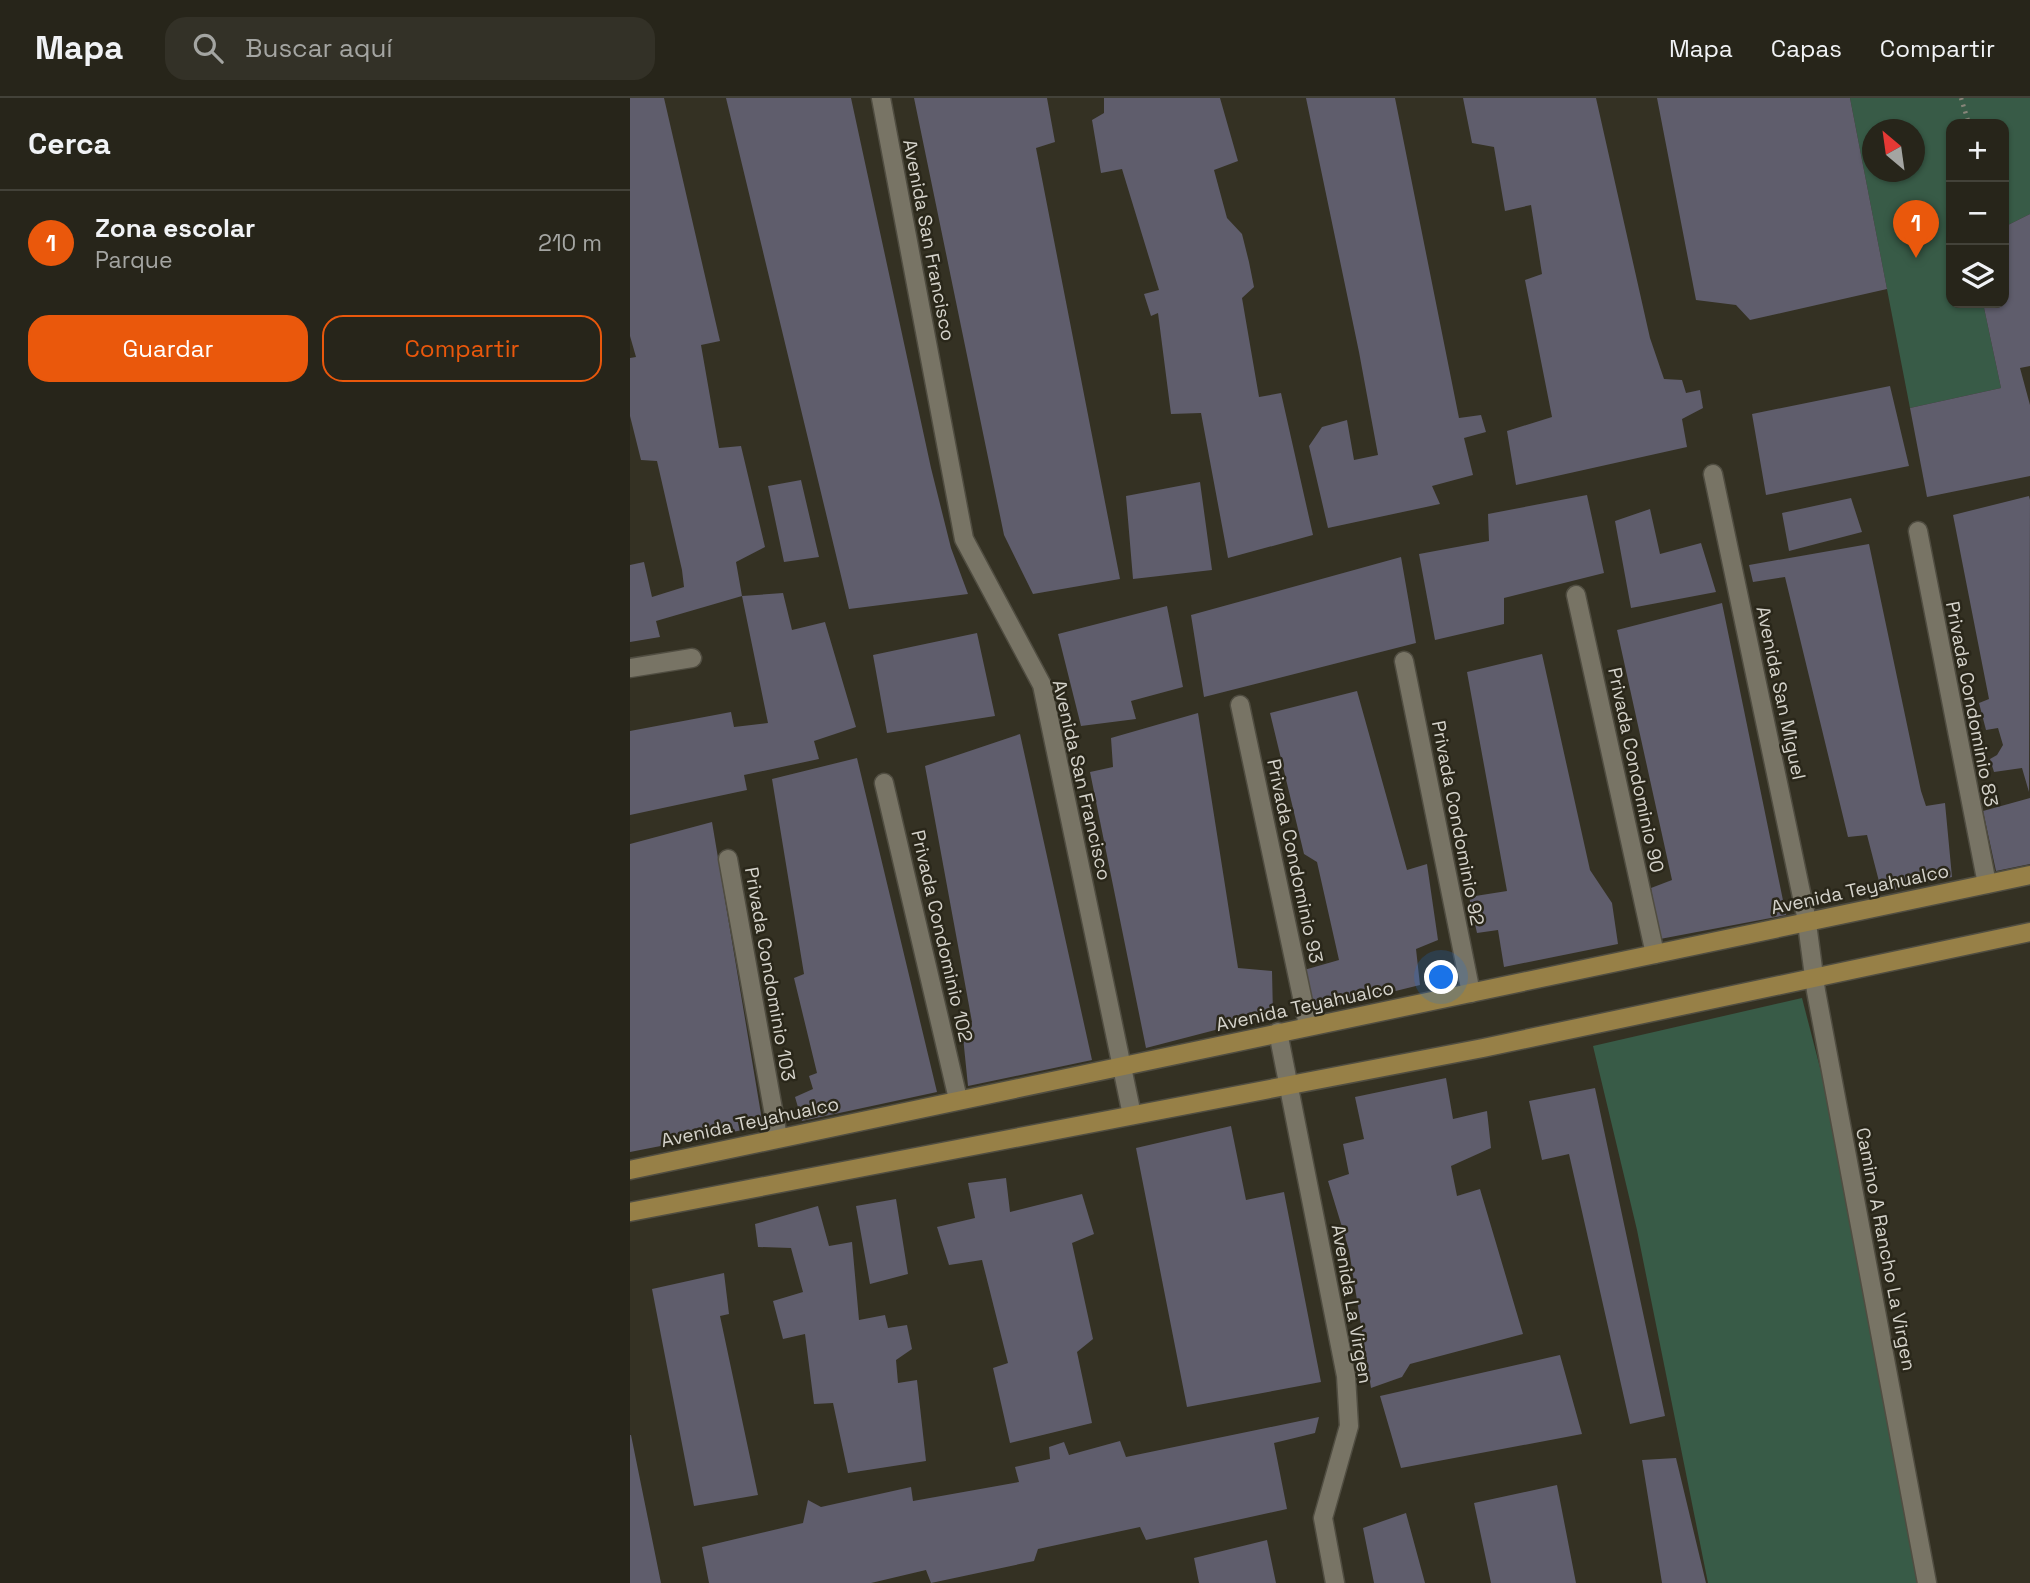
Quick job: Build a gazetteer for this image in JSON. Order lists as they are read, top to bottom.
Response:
{
  "streets": {
    "main road": ["Avenida Teyahualco"],
    "street": [
      "Avenida San Francisco",
      "Avenida San Miguel",
      "Privada Condominio 83",
      "Privada Condominio 90",
      "Privada Condominio 92",
      "Privada Condominio 93",
      "Privada Condominio 102",
      "Privada Condominio 103",
      "Camino A Rancho La Virgen",
      "Avenida La Virgen"
    ]
  },
  "crossings": [
    ["Avenida San Francisco", "Avenida Teyahualco"],
    ["Avenida San Miguel", "Avenida Teyahualco"],
    ["Avenida San Miguel", "Camino A Rancho La Virgen"],
    ["Privada Condominio 83", "Avenida Teyahualco"],
    ["Privada Condominio 90", "Avenida Teyahualco"],
    ["Privada Condominio 92", "Avenida Teyahualco"],
    ["Privada Condominio 93", "Avenida Teyahualco"],
    ["Avenida Teyahualco", "Privada Condominio 102"],
    ["Avenida Teyahualco", "Privada Condominio 103"],
    ["Avenida Teyahualco", "Camino A Rancho La Virgen"],
    ["Avenida Teyahualco", "Avenida La Virgen"]
  ],
  "north": "top left",
  "page": {
    "header": "Mapa",
    "search": "Buscar aquí",
    "nav": ["Mapa", "Capas", "Compartir"],
    "heading": "Cerca",
    "map_buttons": ["+", "−"],
    "list": [
      {
        "mark": "1",
        "name": "Zona escolar",
        "note": "Parque",
        "value": "210 m"
      }
    ],
    "pins": "1",
    "buttons": ["Guardar", "Compartir"]
  }
}
